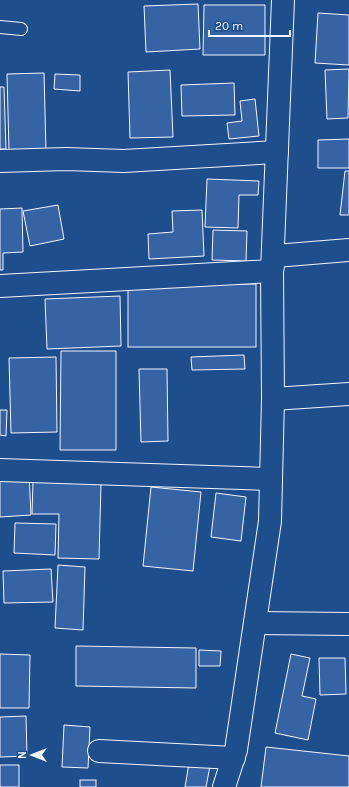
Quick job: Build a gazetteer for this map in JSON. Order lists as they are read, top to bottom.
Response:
{
  "scale_bar": "20 m",
  "north": "left"
}
